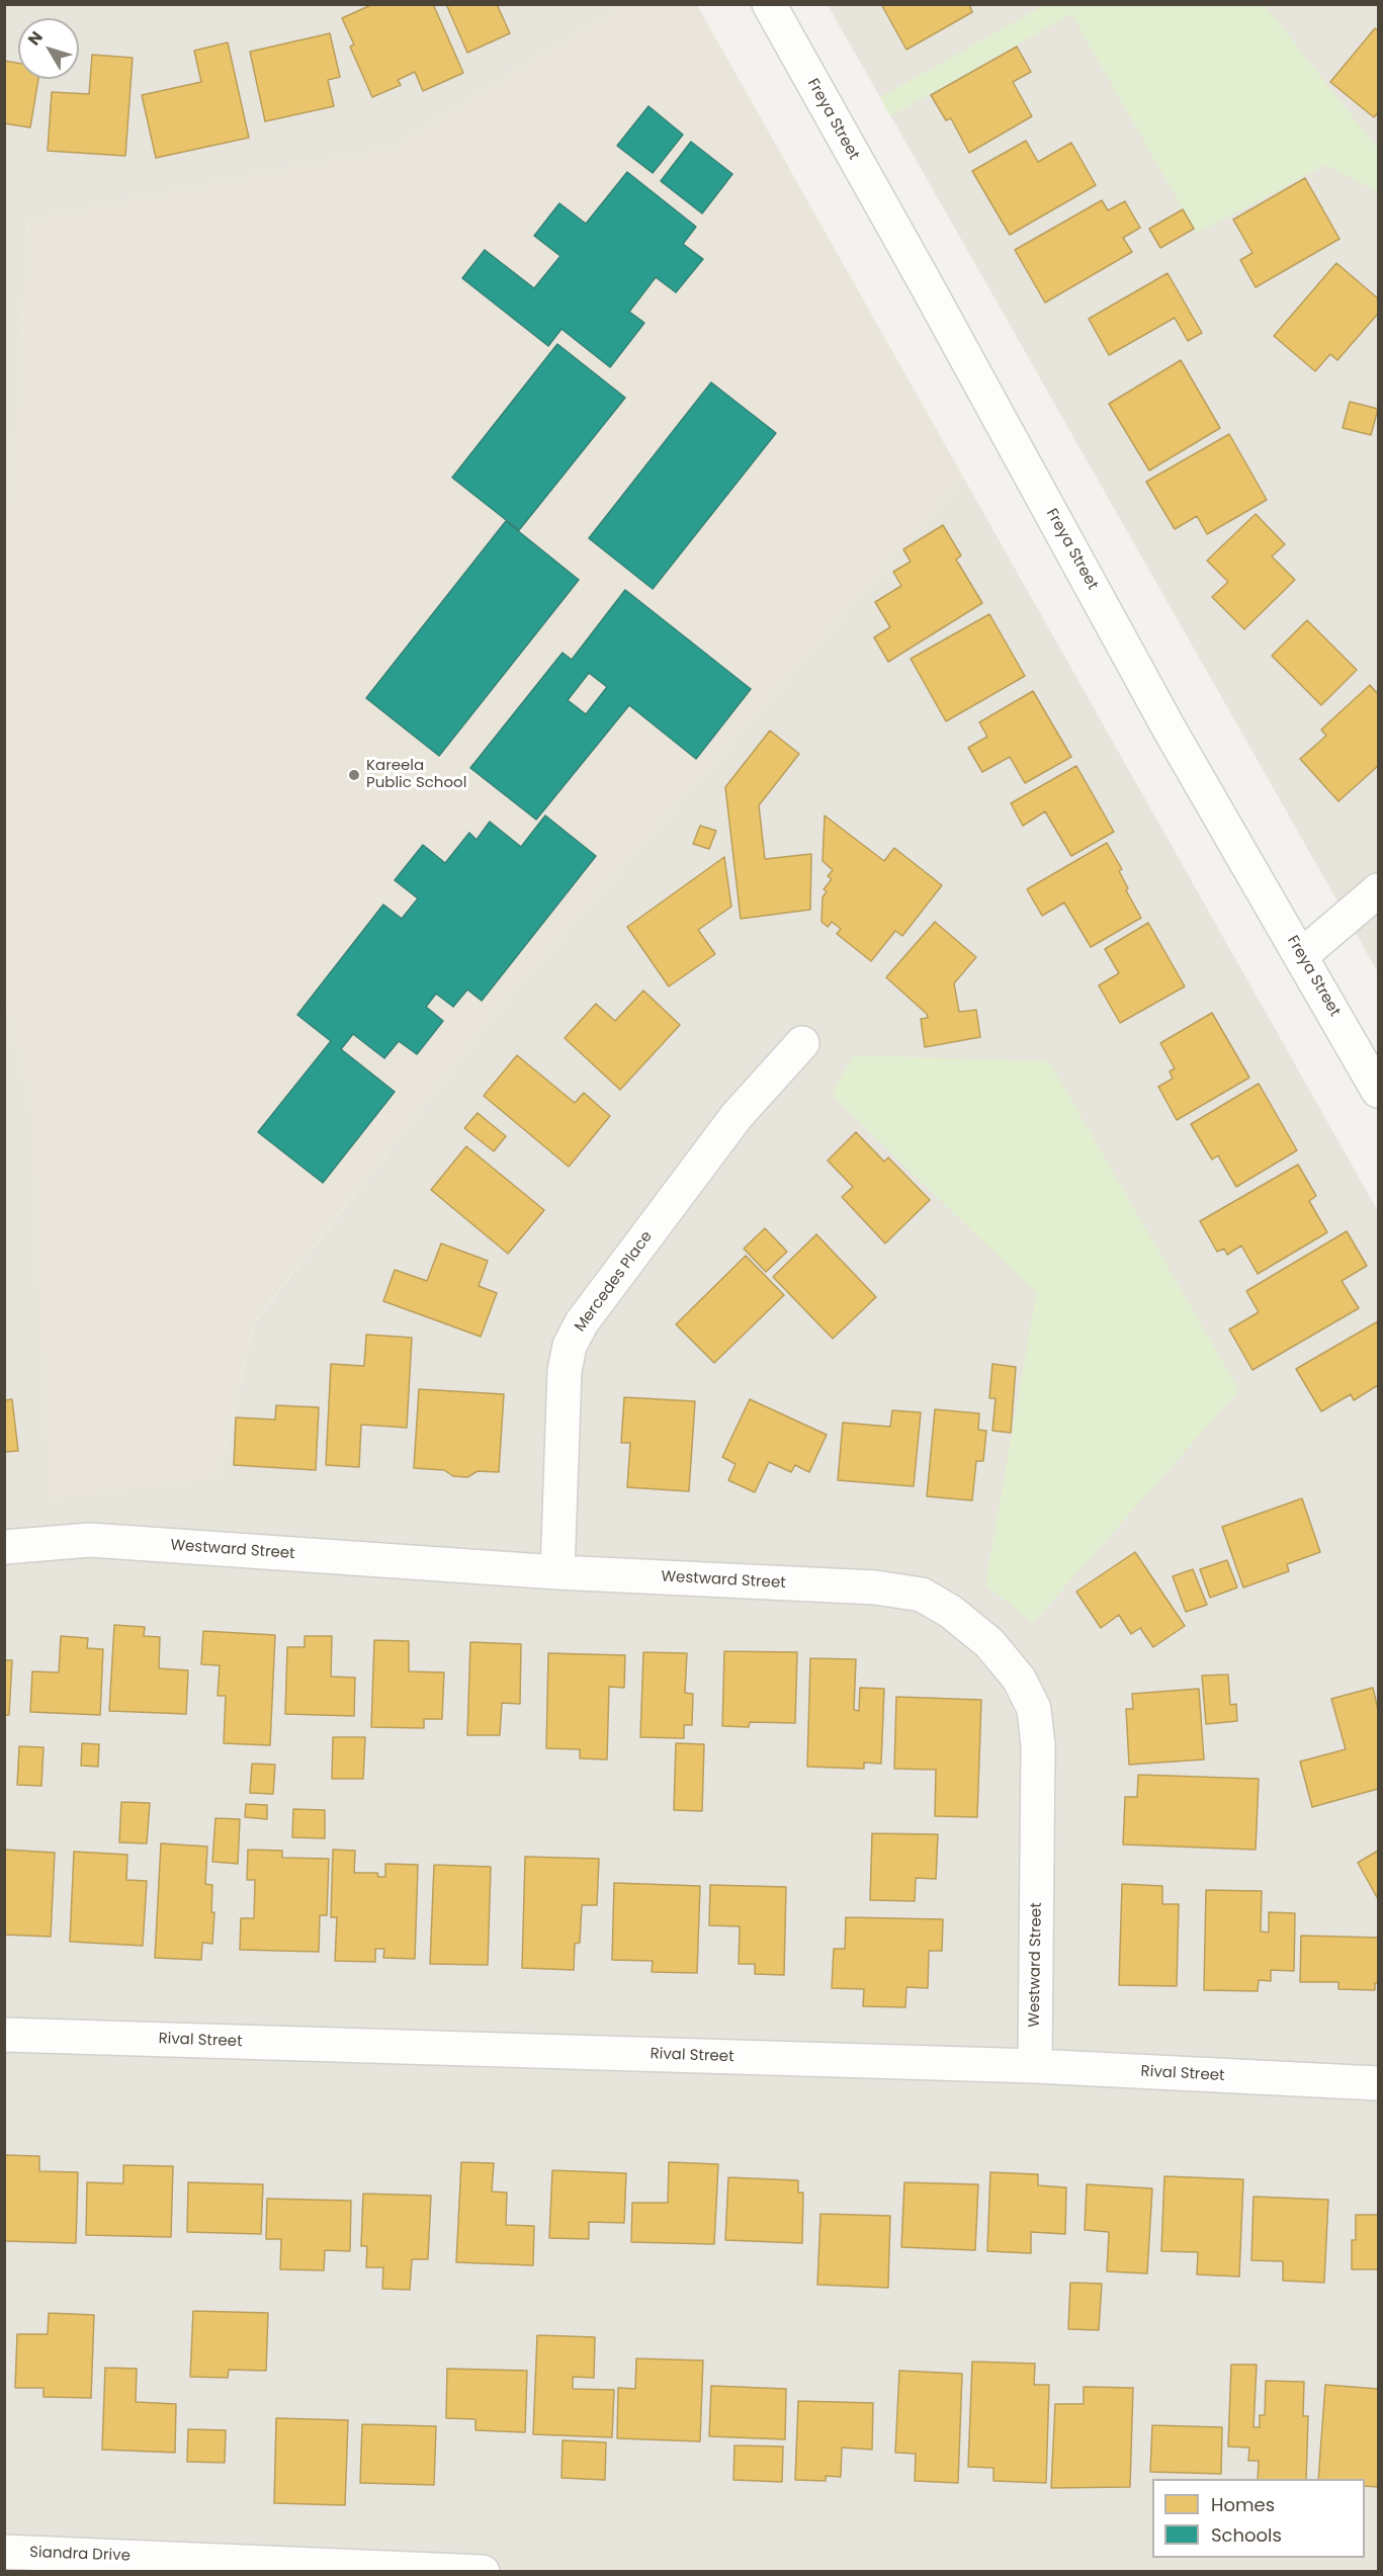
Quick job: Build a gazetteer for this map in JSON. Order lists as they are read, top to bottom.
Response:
{
  "streets": {
    "street": [
      "Freya Street",
      "Mercedes Place",
      "Westward Street",
      "Rival Street",
      "Siandra Drive"
    ]
  },
  "crossings": [
    ["Mercedes Place", "Westward Street"],
    ["Westward Street", "Rival Street"]
  ],
  "places": ["Kareela Public School"],
  "legend": ["Homes", "Schools"],
  "north": "top left"
}
